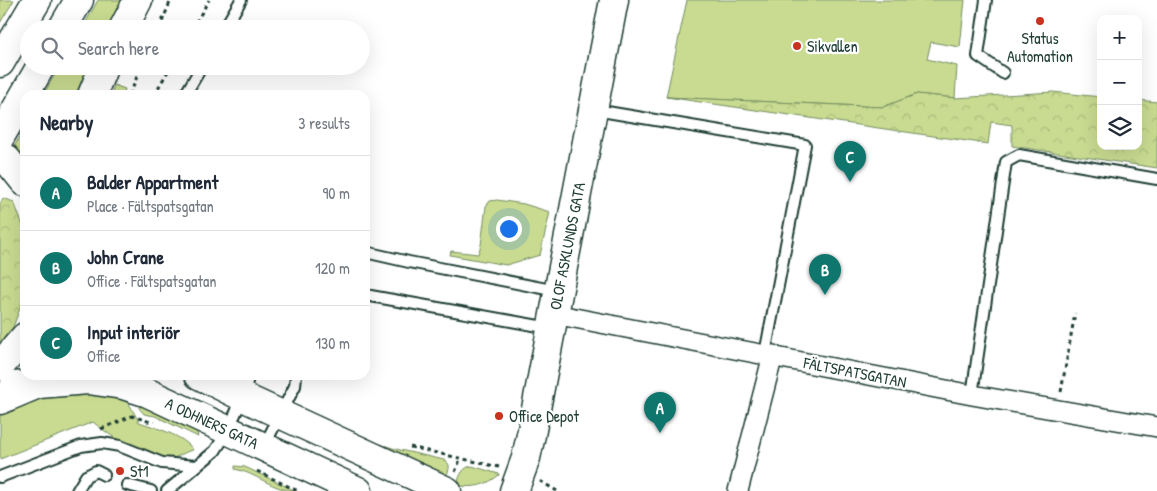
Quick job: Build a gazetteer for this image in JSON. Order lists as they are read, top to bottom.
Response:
{
  "streets": {
    "street": ["OLOF ASKLUNDS GATA", "FÄLTSPATSGATAN", "A ODHNERS GATA"]
  },
  "crossings": [
    ["OLOF ASKLUNDS GATA", "FÄLTSPATSGATAN"]
  ],
  "places": [
    "Status Automation",
    "Sikvallen",
    "Office Depot",
    "St1"
  ],
  "page": {
    "map_buttons": ["+", "−"],
    "search": "Search here",
    "heading": ["Nearby", "3 results"],
    "pins": ["C", "B", "A"],
    "list": [
      {
        "mark": "A",
        "name": "Balder Appartment",
        "note": "Place · Fältspatsgatan",
        "value": "90 m"
      },
      {
        "mark": "B",
        "name": "John Crane",
        "note": "Office · Fältspatsgatan",
        "value": "120 m"
      },
      {
        "mark": "C",
        "name": "Input interiör",
        "note": "Office",
        "value": "130 m"
      }
    ]
  }
}
